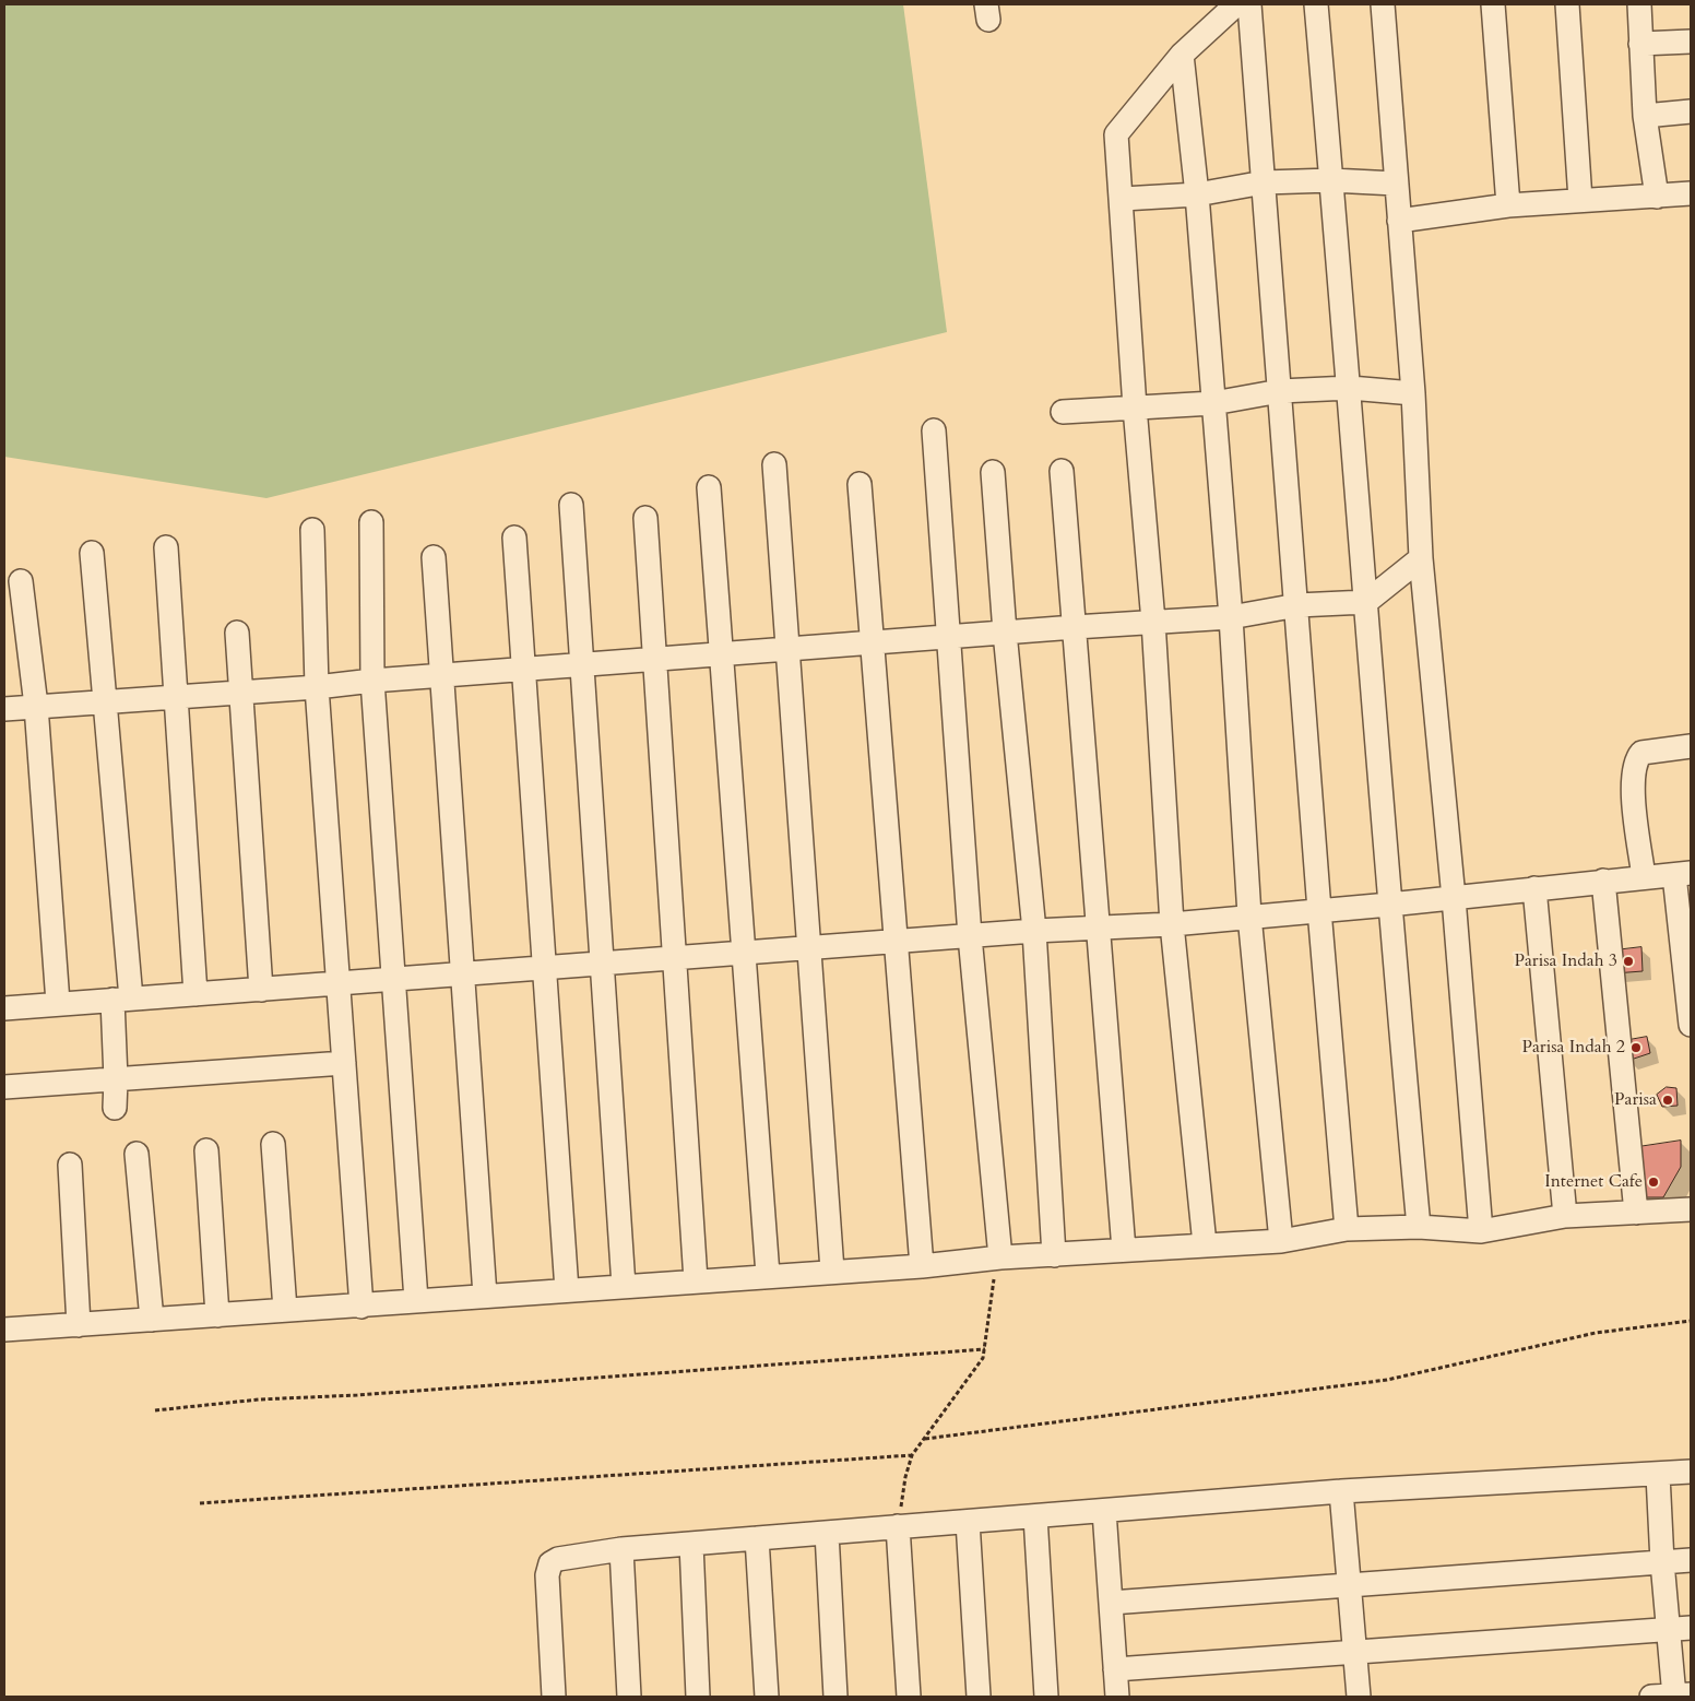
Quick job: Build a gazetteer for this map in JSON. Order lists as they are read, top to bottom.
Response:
{
  "places": [
    "Parisa Indah 3",
    "Parisa Indah 2",
    "Parisa",
    "Internet Cafe"
  ]
}
